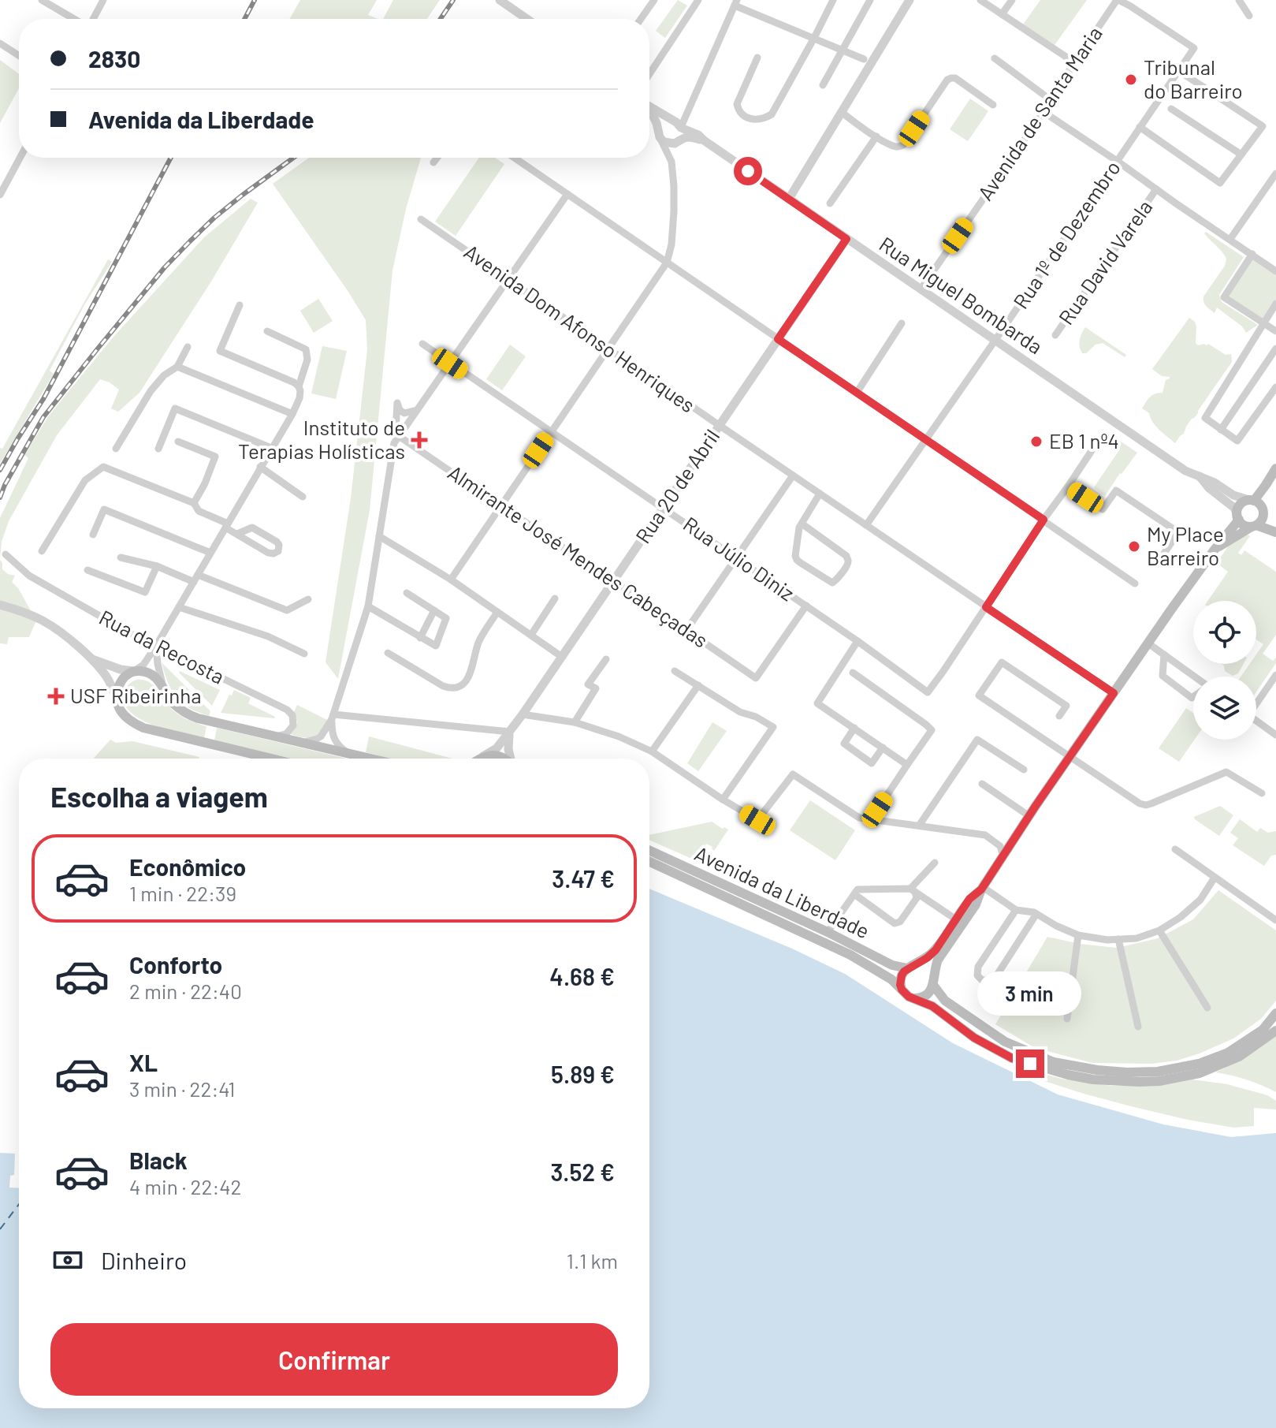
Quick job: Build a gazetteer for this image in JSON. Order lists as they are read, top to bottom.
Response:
{
  "streets": {
    "main road": ["Rua Miguel Bombarda", "Avenida da Liberdade"],
    "street": [
      "Avenida de Santa Maria",
      "Rua 1º de Dezembro",
      "Rua David Varela",
      "Avenida Dom Afonso Henriques",
      "Rua 20 de Abril",
      "Almirante José Mendes Cabeçadas",
      "Rua Júlio Diniz",
      "Rua da Recosta"
    ]
  },
  "crossings": [
    ["Avenida de Santa Maria", "Rua 1º de Dezembro"],
    ["Avenida de Santa Maria", "Rua Miguel Bombarda"],
    ["Rua 1º de Dezembro", "Rua Miguel Bombarda"],
    ["Rua 1º de Dezembro", "Avenida Dom Afonso Henriques"],
    ["Rua Miguel Bombarda", "Rua 20 de Abril"],
    ["Avenida Dom Afonso Henriques", "Rua 20 de Abril"],
    ["Avenida Dom Afonso Henriques", "Rua Júlio Diniz"],
    ["Rua 20 de Abril", "Almirante José Mendes Cabeçadas"],
    ["Rua 20 de Abril", "Rua Júlio Diniz"],
    ["Almirante José Mendes Cabeçadas", "Rua Júlio Diniz"]
  ],
  "places": {
    "other": ["Tribunal do Barreiro", "EB 1 nº4", "My Place Barreiro"],
    "health": ["Instituto de Terapias Holísticas", "USF Ribeirinha"]
  },
  "page": {
    "banner": ["2830", "Avenida da Liberdade"],
    "heading": "Escolha a viagem",
    "list": [
      {
        "name": "Econômico",
        "note": "1 min · 22:39",
        "value": "3.47 €"
      },
      {
        "name": "Conforto",
        "note": "2 min · 22:40",
        "value": "4.68 €"
      },
      {
        "name": "XL",
        "note": "3 min · 22:41",
        "value": "5.89 €"
      },
      {
        "name": "Black",
        "note": "4 min · 22:42",
        "value": "3.52 €"
      }
    ],
    "bubble": "3 min",
    "pay": ["Dinheiro", "1.1 km"],
    "buttons": "Confirmar"
  }
}
